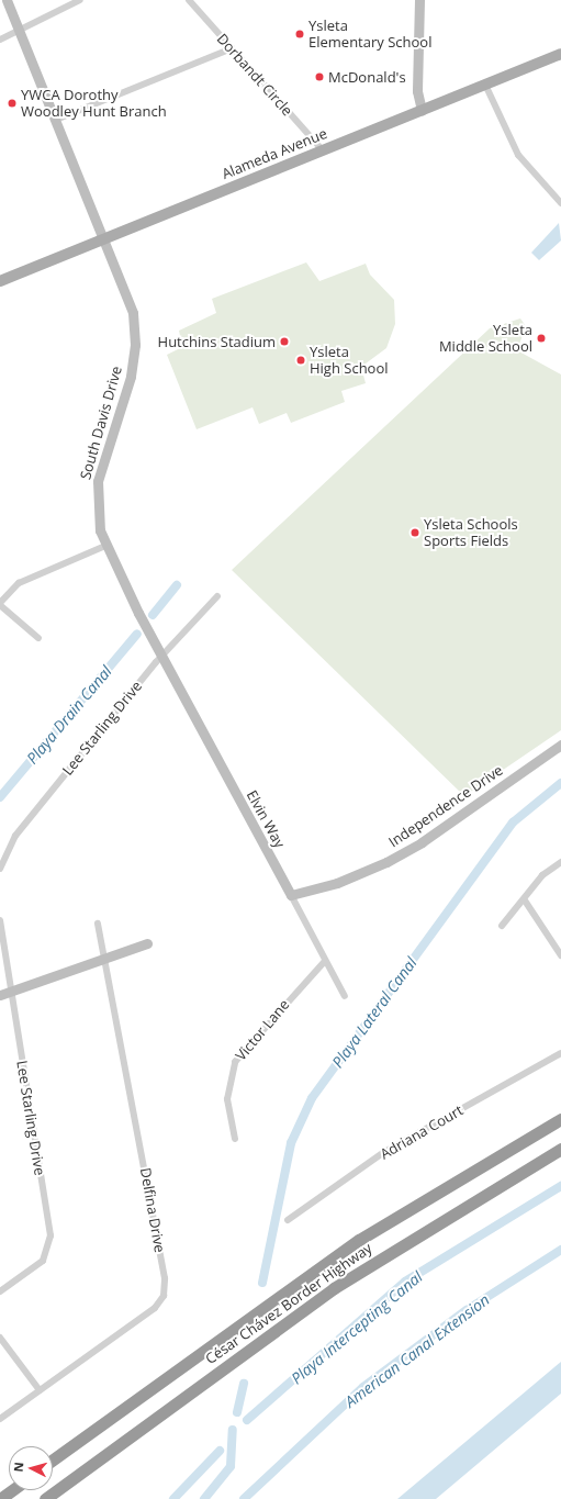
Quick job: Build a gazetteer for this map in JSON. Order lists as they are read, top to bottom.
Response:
{
  "streets": {
    "highway": ["César Chávez Border Highway"],
    "main road": ["Alameda Avenue"],
    "street": [
      "Dorbandt Circle",
      "South Davis Drive",
      "Lee Starling Drive",
      "Independence Drive",
      "Elvin Way",
      "Victor Lane",
      "Adriana Court",
      "Delfina Drive"
    ]
  },
  "crossings": [
    ["Dorbandt Circle", "Alameda Avenue"],
    ["Alameda Avenue", "South Davis Drive"],
    ["South Davis Drive", "Lee Starling Drive"],
    ["South Davis Drive", "Elvin Way"],
    ["Lee Starling Drive", "Elvin Way"],
    ["Independence Drive", "Elvin Way"],
    ["Elvin Way", "Victor Lane"]
  ],
  "water": [
    "Playa Drain Canal",
    "Playa Lateral Canal",
    "Playa Intercepting Canal",
    "American Canal Extension"
  ],
  "places": [
    "Ysleta Elementary School",
    "McDonald's",
    "YWCA Dorothy Woodley Hunt Branch",
    "Ysleta Middle School",
    "Hutchins Stadium",
    "Ysleta High School",
    "Ysleta Schools Sports Fields"
  ],
  "north": "left"
}
